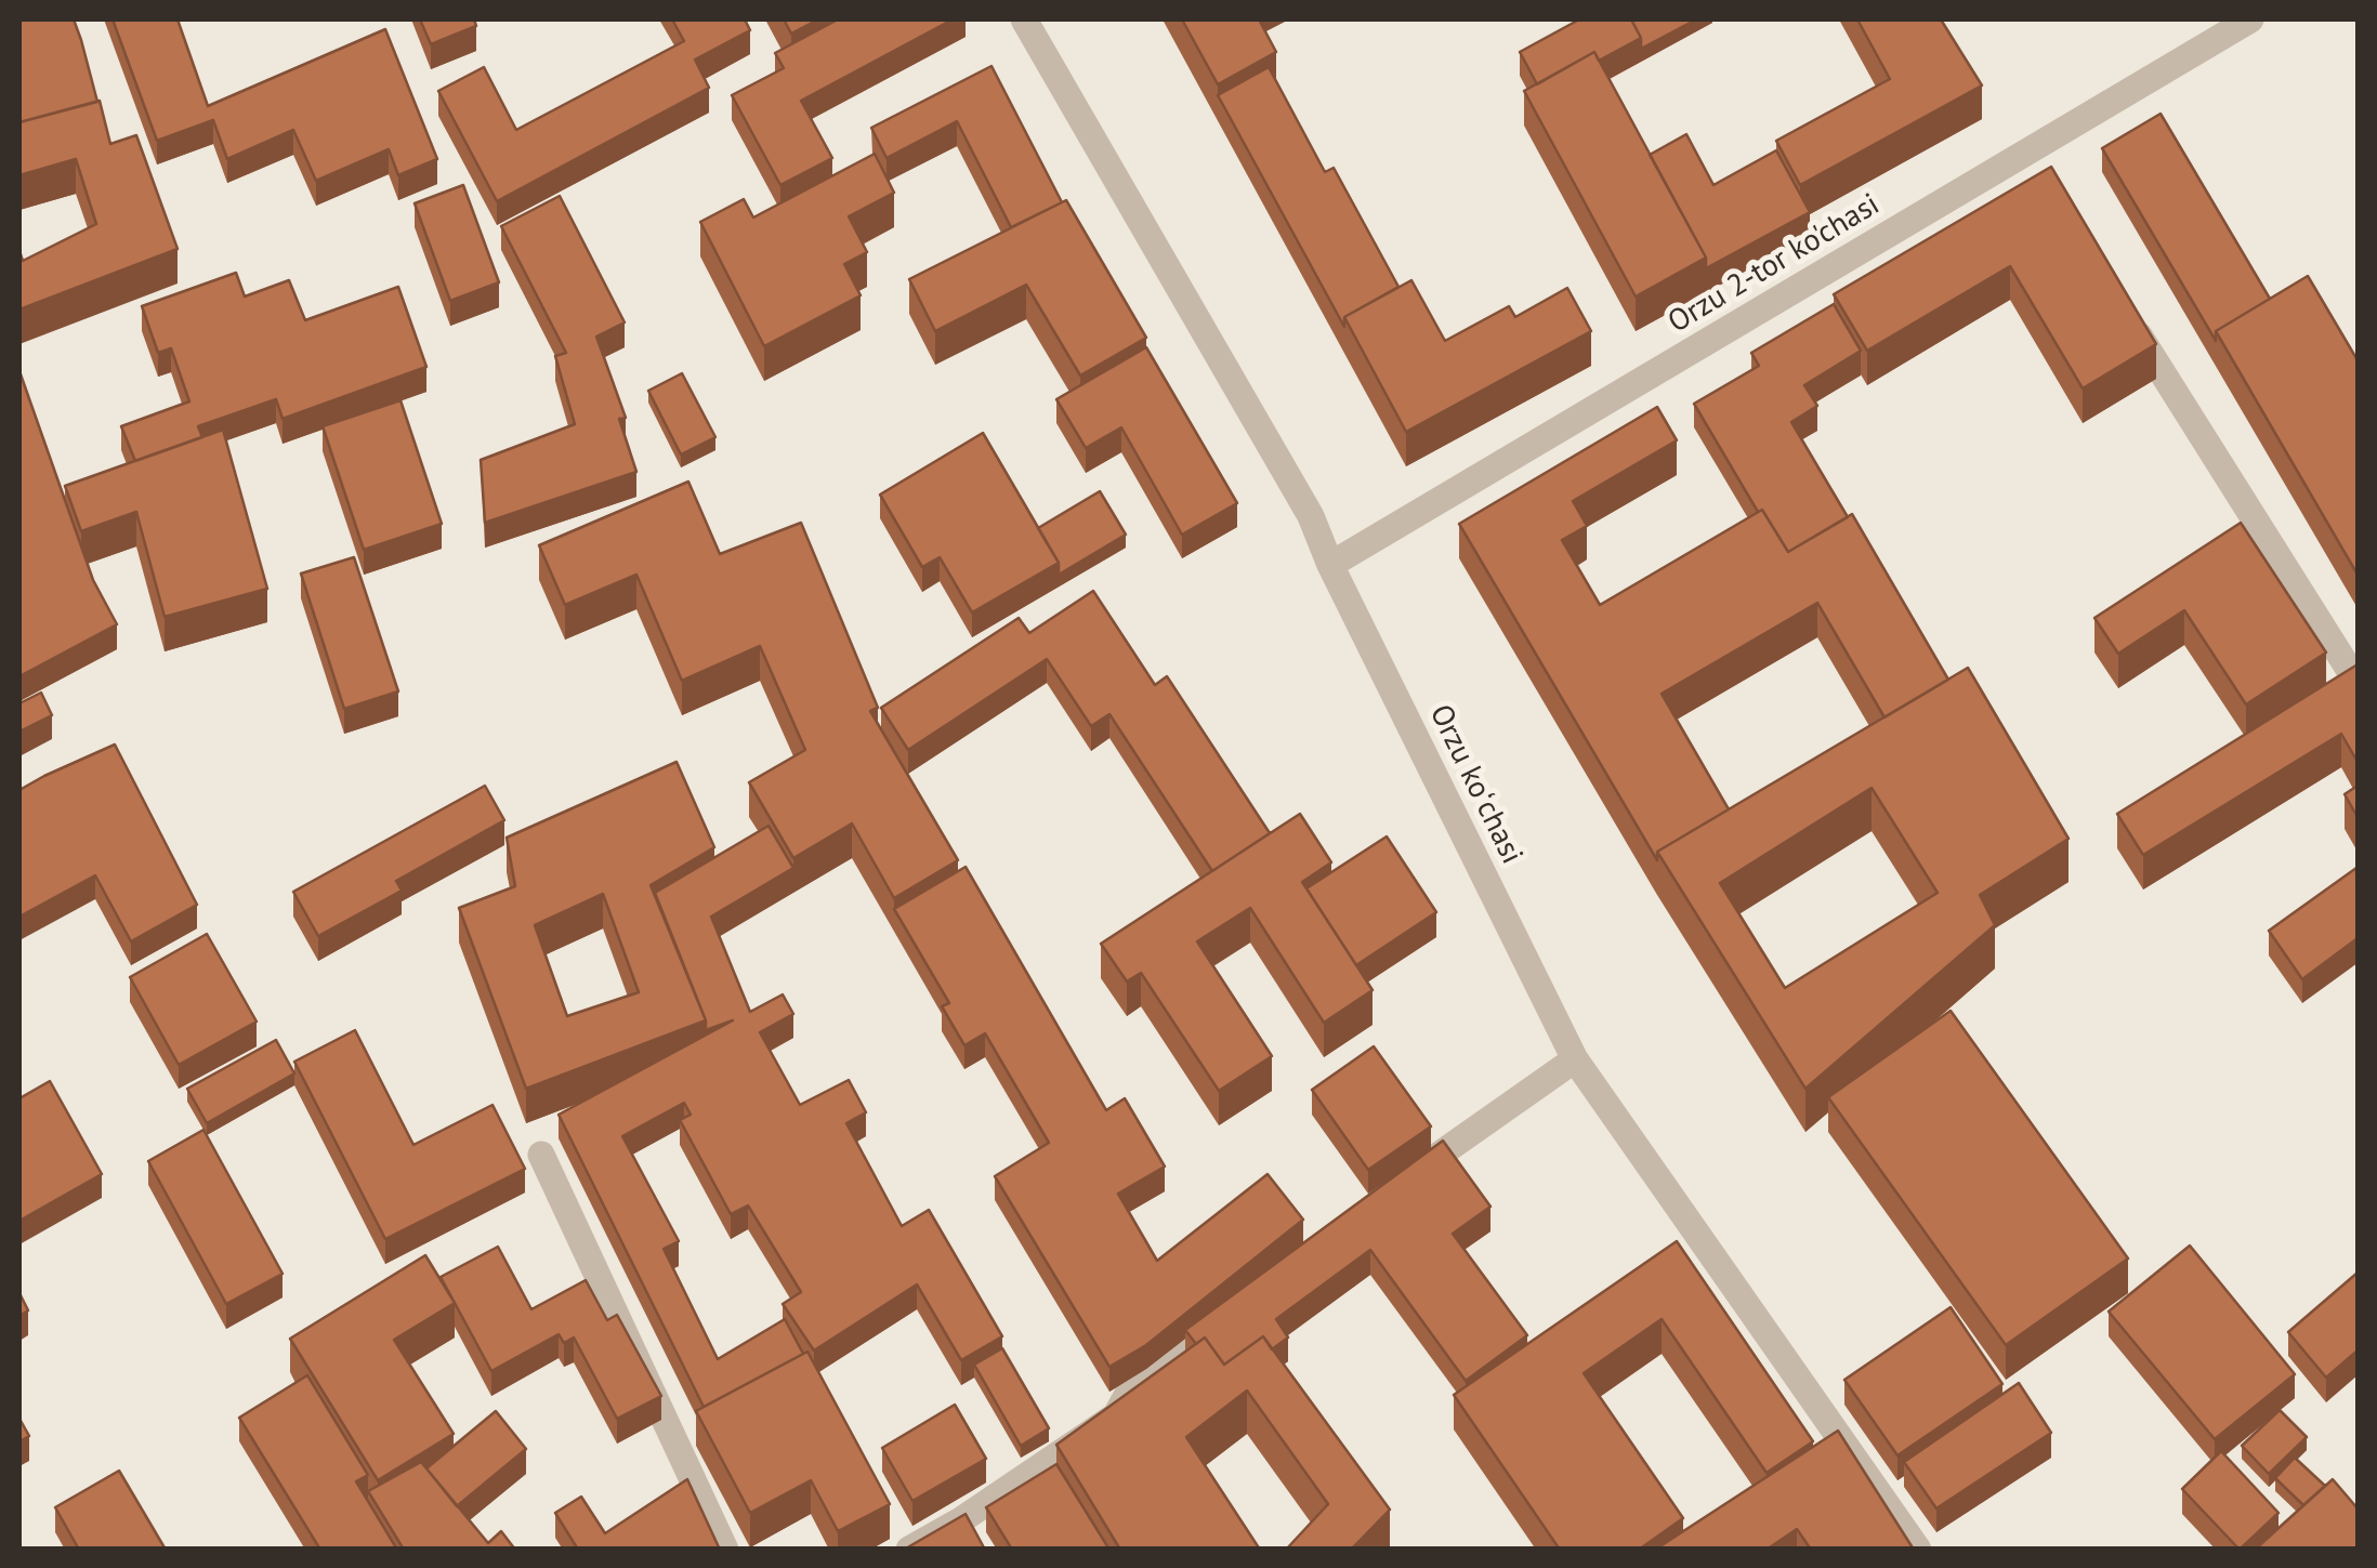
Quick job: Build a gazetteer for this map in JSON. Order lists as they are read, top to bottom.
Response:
{
  "streets": {
    "street": ["Orzu 2-tor ko'chasi", "Orzu koʻchasi"]
  },
  "crossings": [
    ["Orzu 2-tor ko'chasi", "Orzu koʻchasi"]
  ]
}
